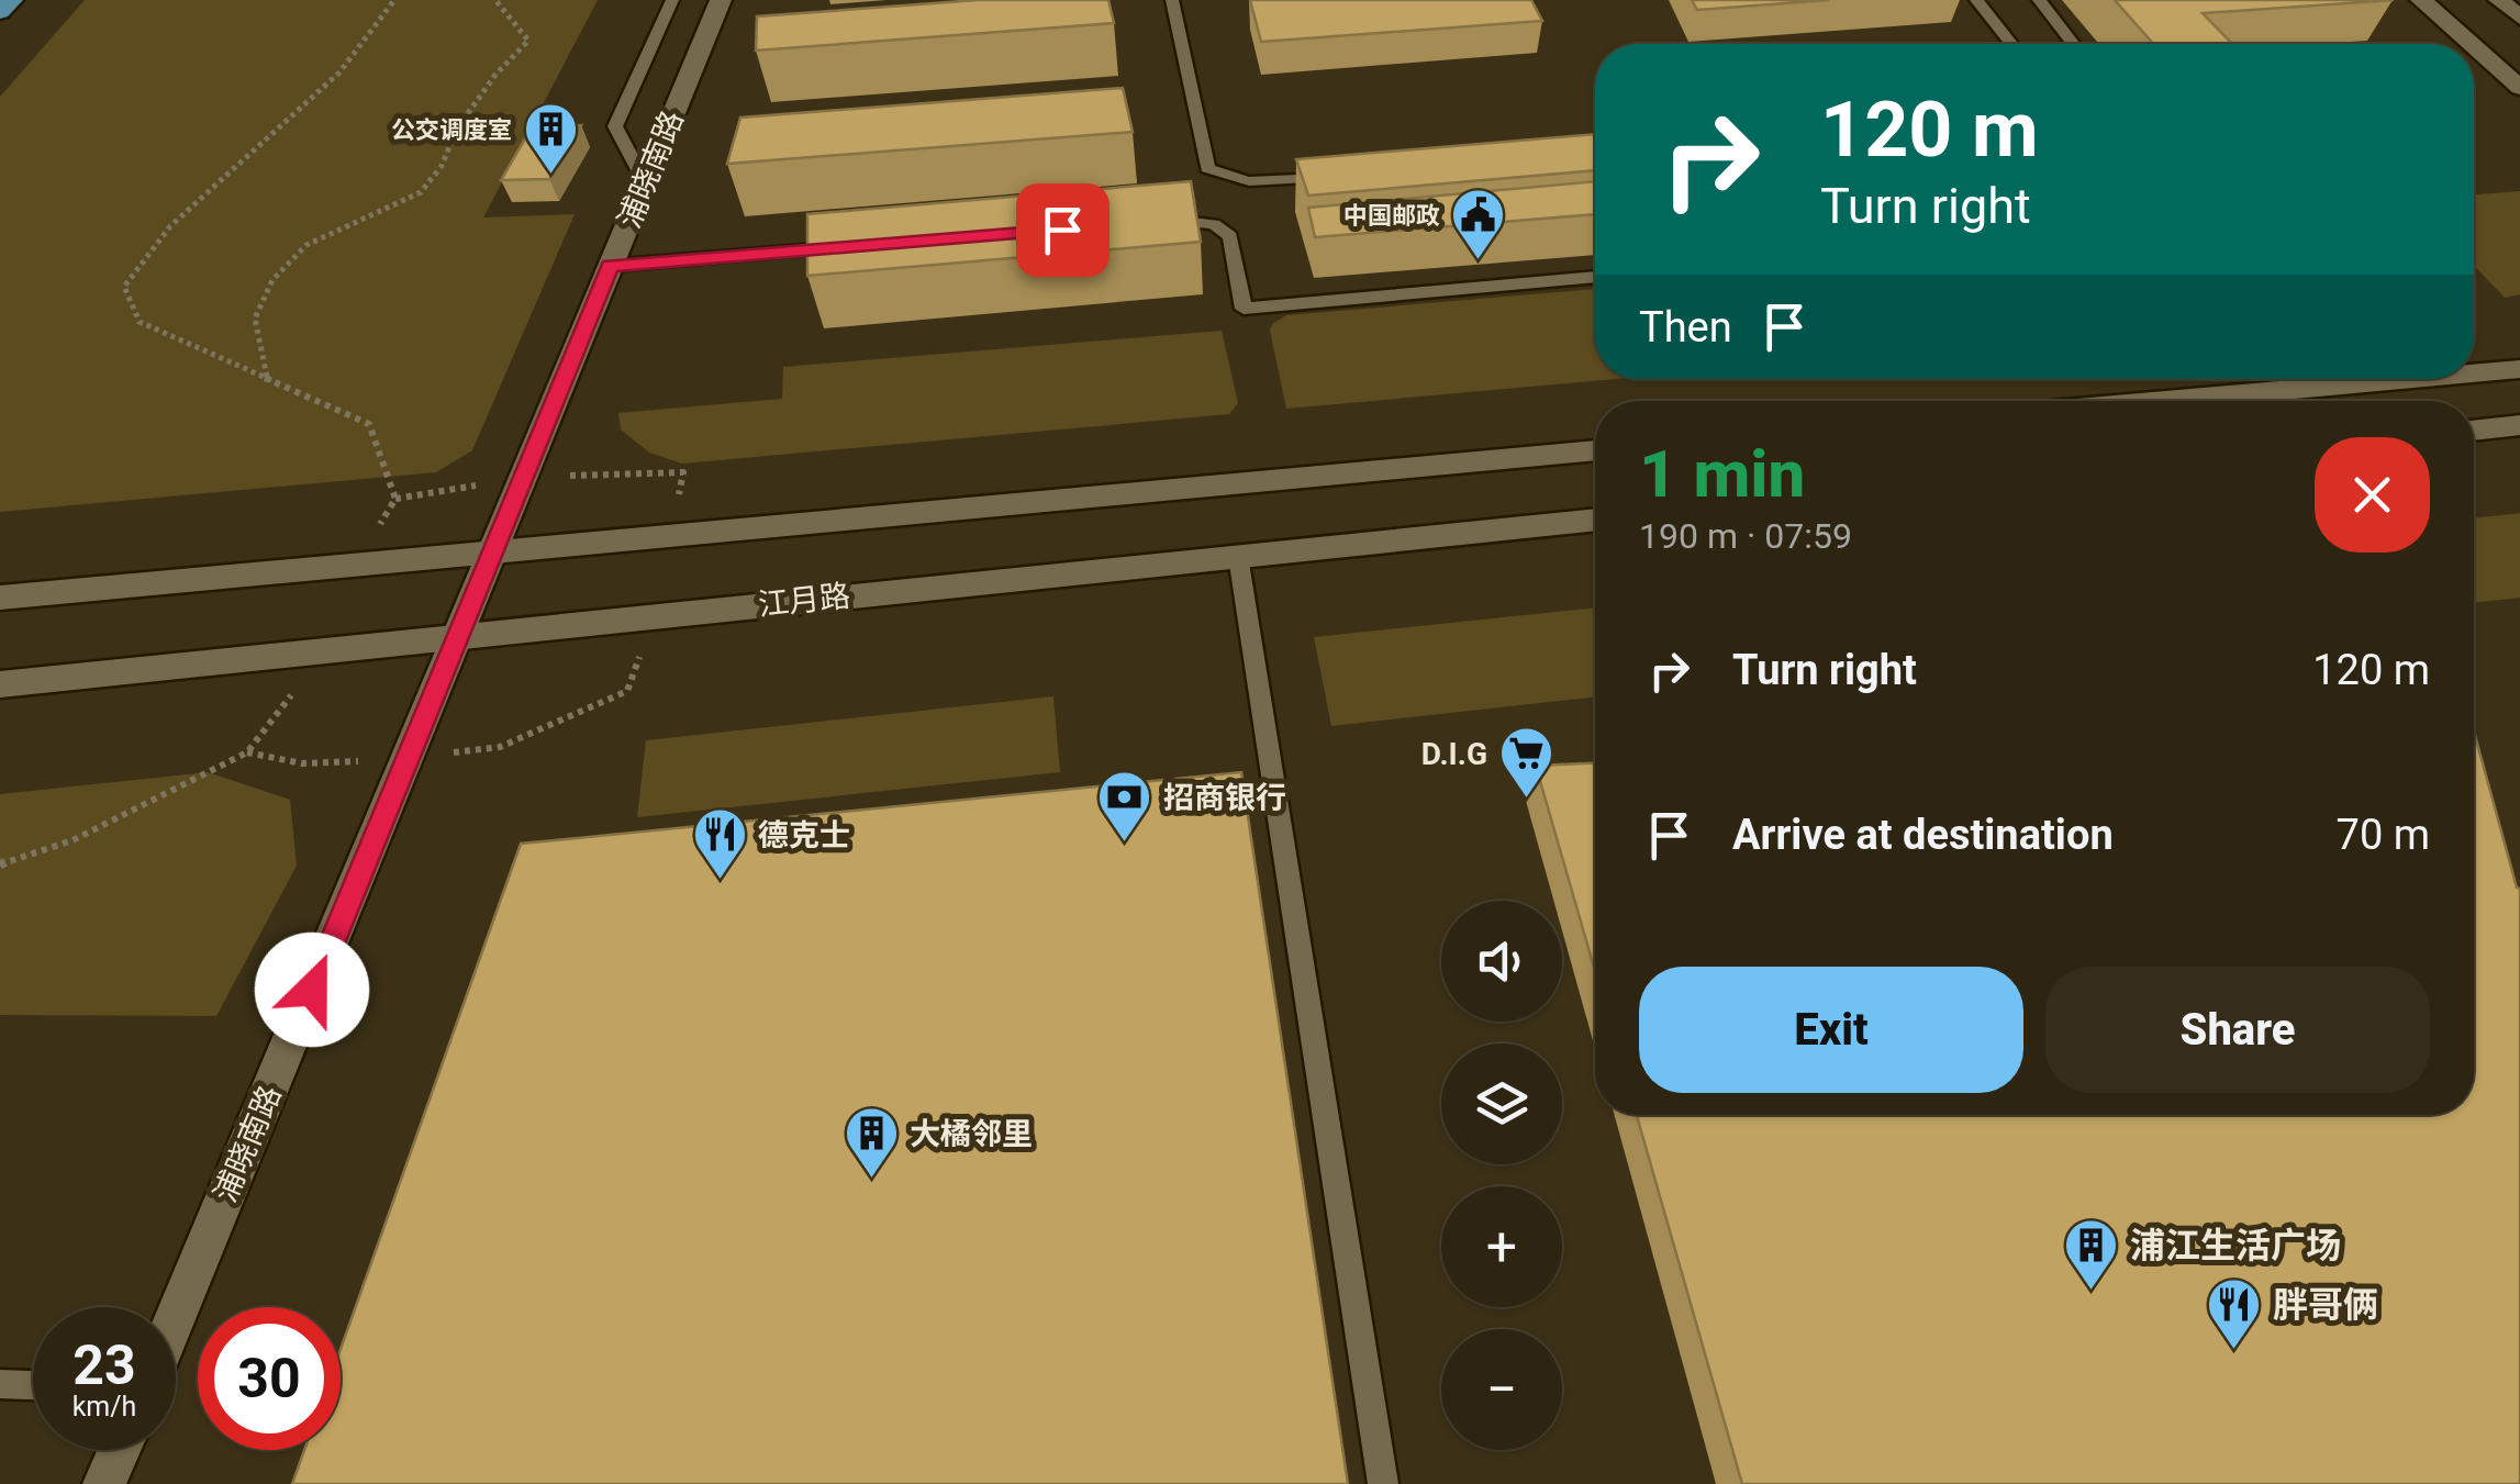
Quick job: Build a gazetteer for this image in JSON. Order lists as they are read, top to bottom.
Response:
{
  "streets": {
    "street": ["浦晓南路", "江月路"]
  },
  "crossings": [
    ["浦晓南路", "江月路"]
  ],
  "places": {
    "building": ["公交调度室", "大橘邻里", "浦江生活广场"],
    "public building": ["中国邮政"],
    "supermarket": ["D.I.G"],
    "bank": ["招商银行"],
    "restaurant": ["德克士", "胖哥俩"]
  },
  "page": {
    "turn": ["120 m", "Turn right"],
    "then": "Then",
    "heading": ["1 min", "190 m · 07:59"],
    "list": [
      {
        "name": "Turn right",
        "value": "120 m"
      },
      {
        "name": "Arrive at destination",
        "value": "70 m"
      }
    ],
    "map_buttons": ["+", "−"],
    "buttons": ["Exit", "Share"],
    "speed": "23 km/h",
    "limit": "30"
  }
}
